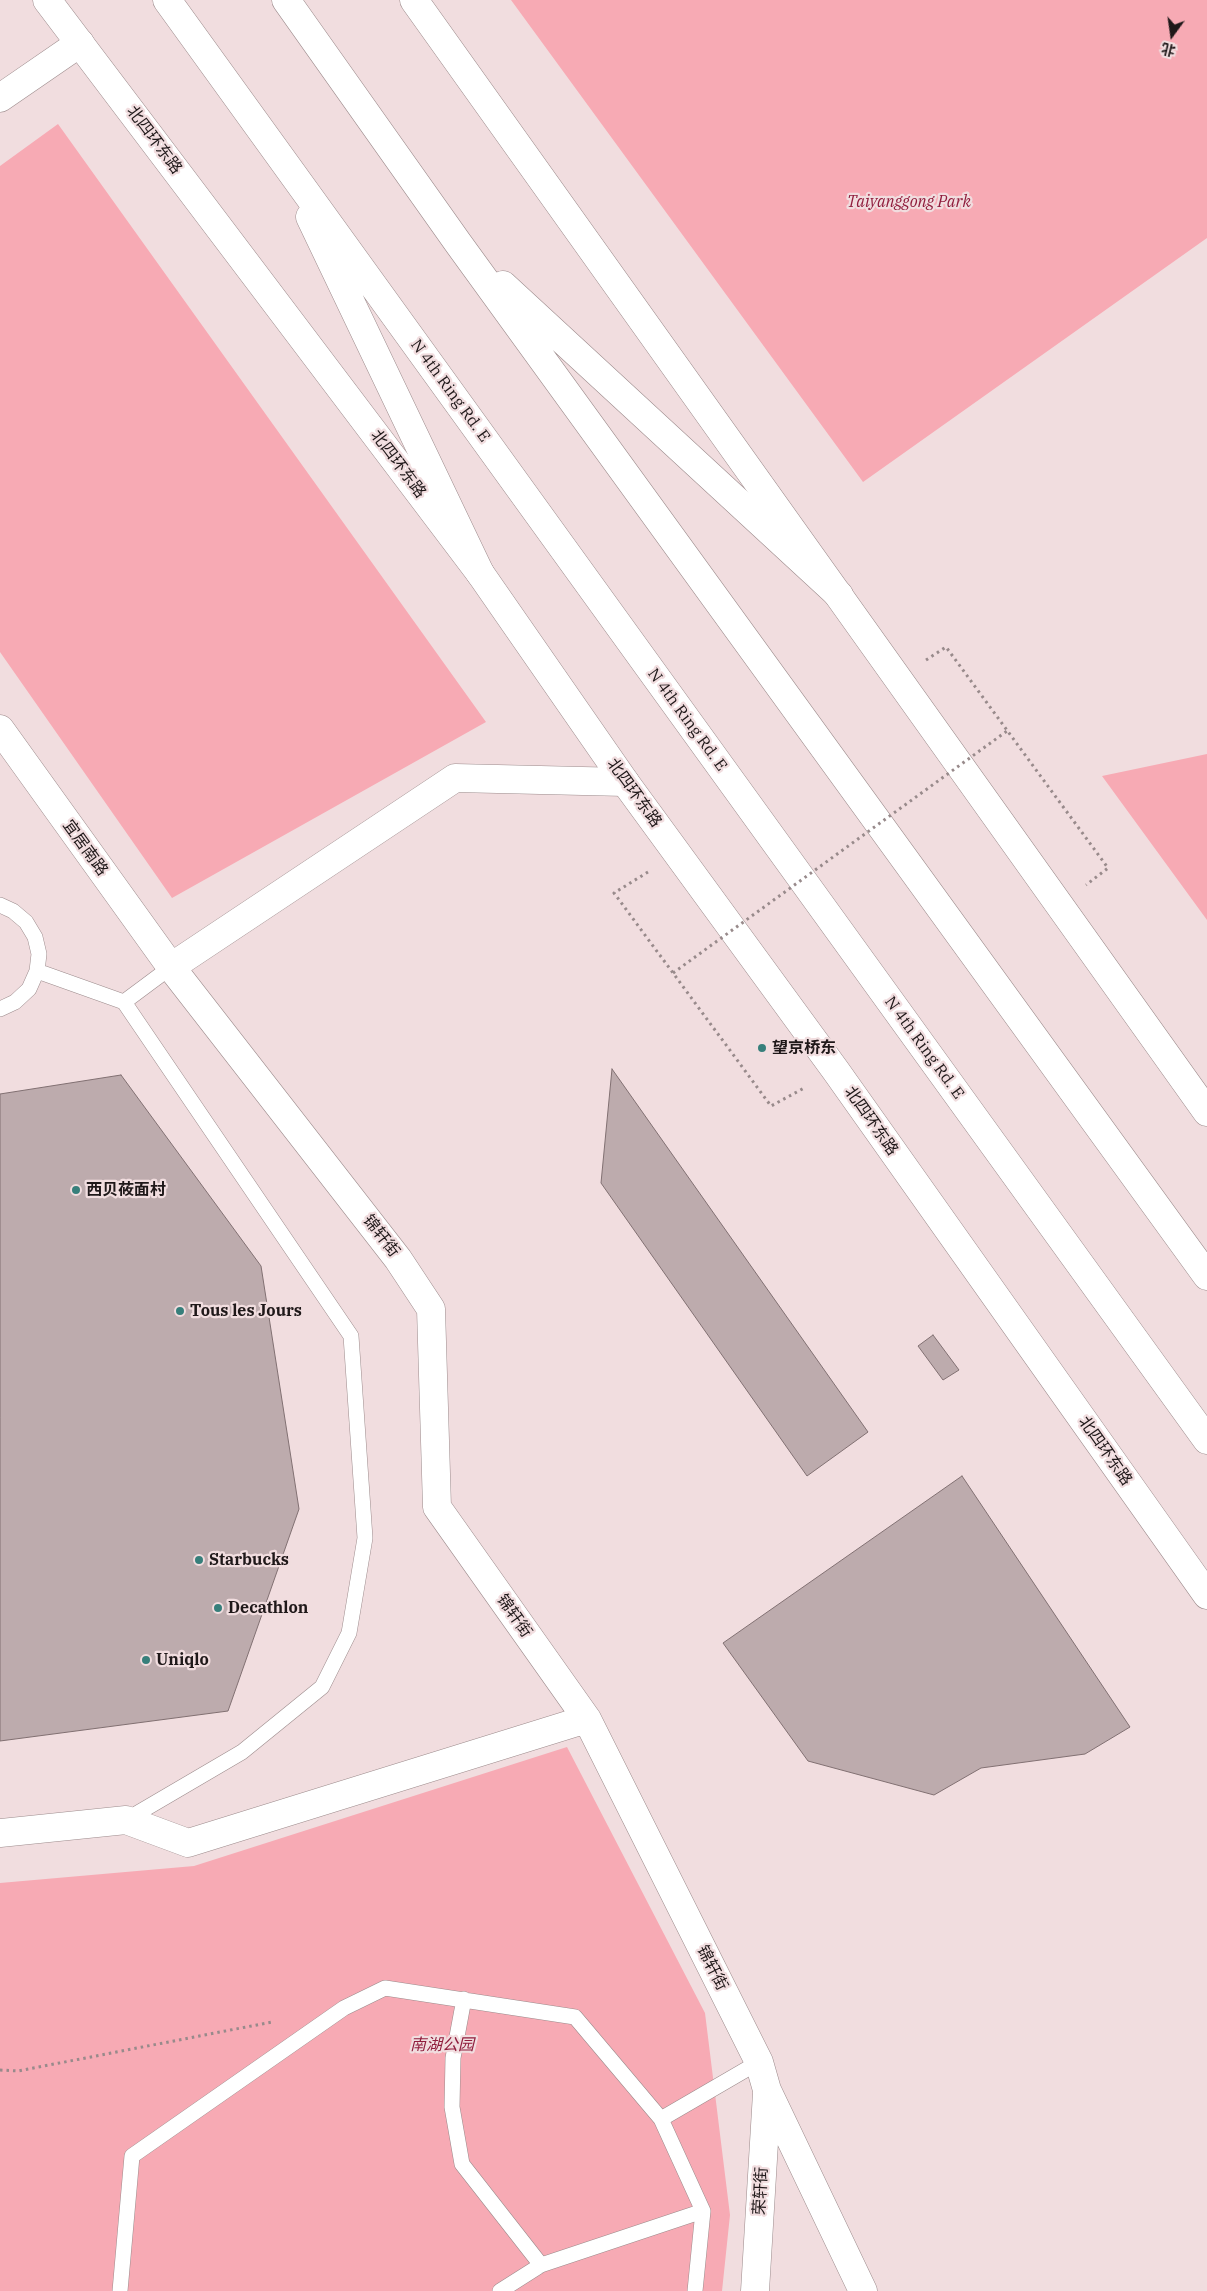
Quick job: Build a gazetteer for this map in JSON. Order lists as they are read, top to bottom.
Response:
{
  "streets": {
    "main road": [
      "北四环东路",
      "N 4th Ring Rd. E",
      "宜居南路",
      "锦轩街",
      "荣轩街"
    ]
  },
  "crossings": [
    ["宜居南路", "锦轩街"],
    ["锦轩街", "荣轩街"]
  ],
  "parks": ["Taiyanggong Park", "南湖公园"],
  "places": [
    "望京桥东",
    "西贝莜面村",
    "Tous les Jours",
    "Starbucks",
    "Decathlon",
    "Uniqlo"
  ],
  "north": "bottom"
}
